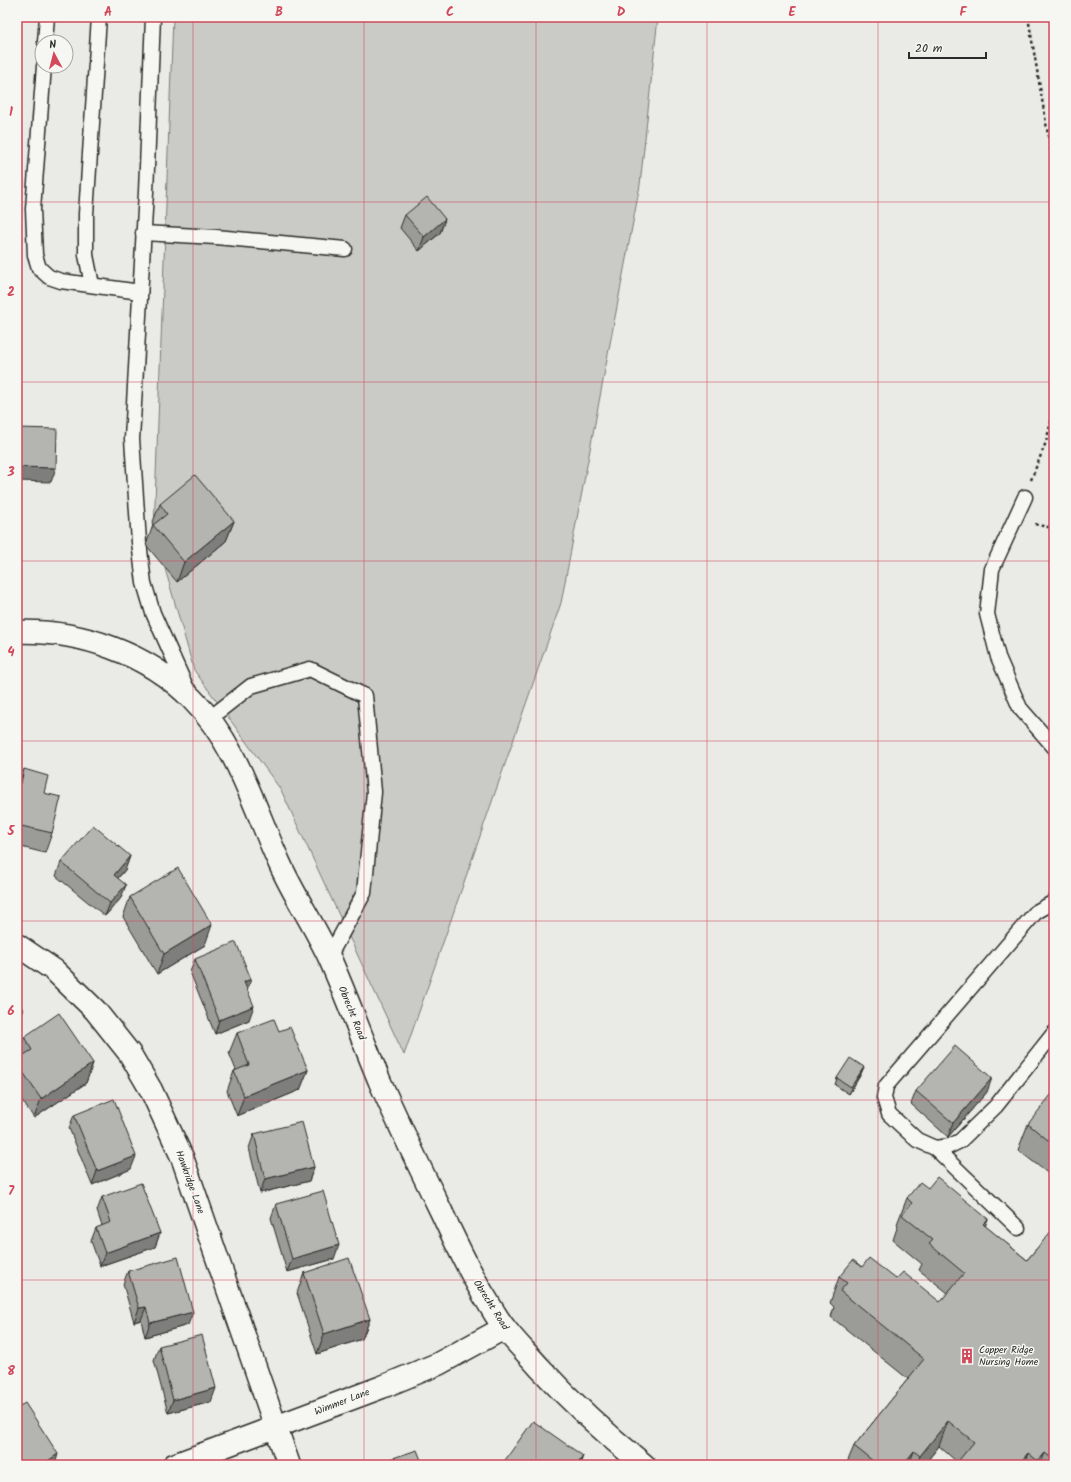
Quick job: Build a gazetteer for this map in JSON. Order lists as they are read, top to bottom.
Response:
{
  "streets": {
    "street": ["Obrecht Road", "Hawkridge Lane", "Wimmer Lane"]
  },
  "crossings": [
    ["Obrecht Road", "Wimmer Lane"],
    ["Hawkridge Lane", "Wimmer Lane"]
  ],
  "places": {
    "building": ["Copper Ridge Nursing Home"]
  },
  "scale_bar": "20 m",
  "north": "top",
  "grid": {
    "columns": [
      "A",
      "B",
      "C",
      "D",
      "E",
      "F"
    ],
    "rows": [
      "1",
      "2",
      "3",
      "4",
      "5",
      "6",
      "7",
      "8"
    ]
  }
}
